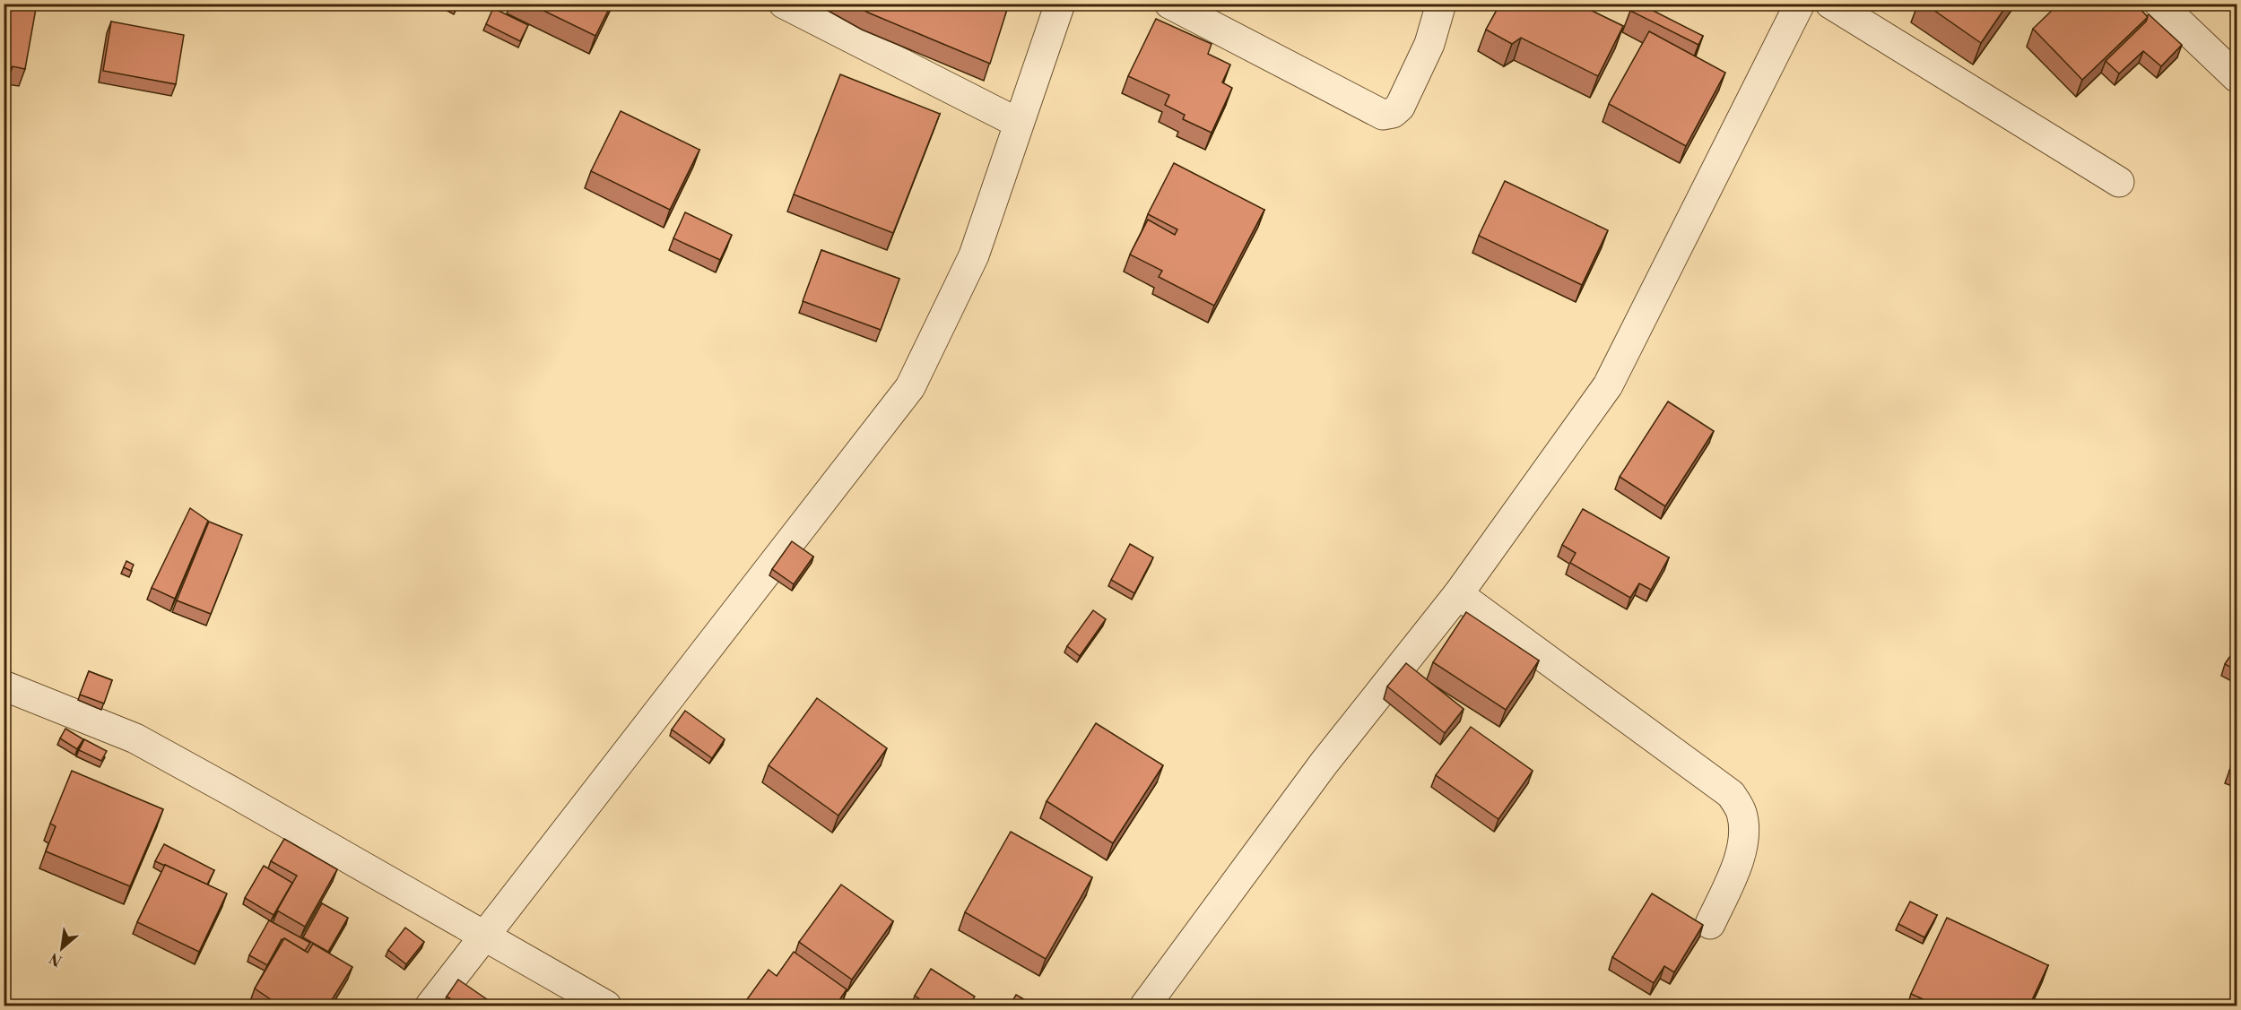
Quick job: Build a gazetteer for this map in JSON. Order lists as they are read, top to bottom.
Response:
{
  "north": "bottom left"
}
